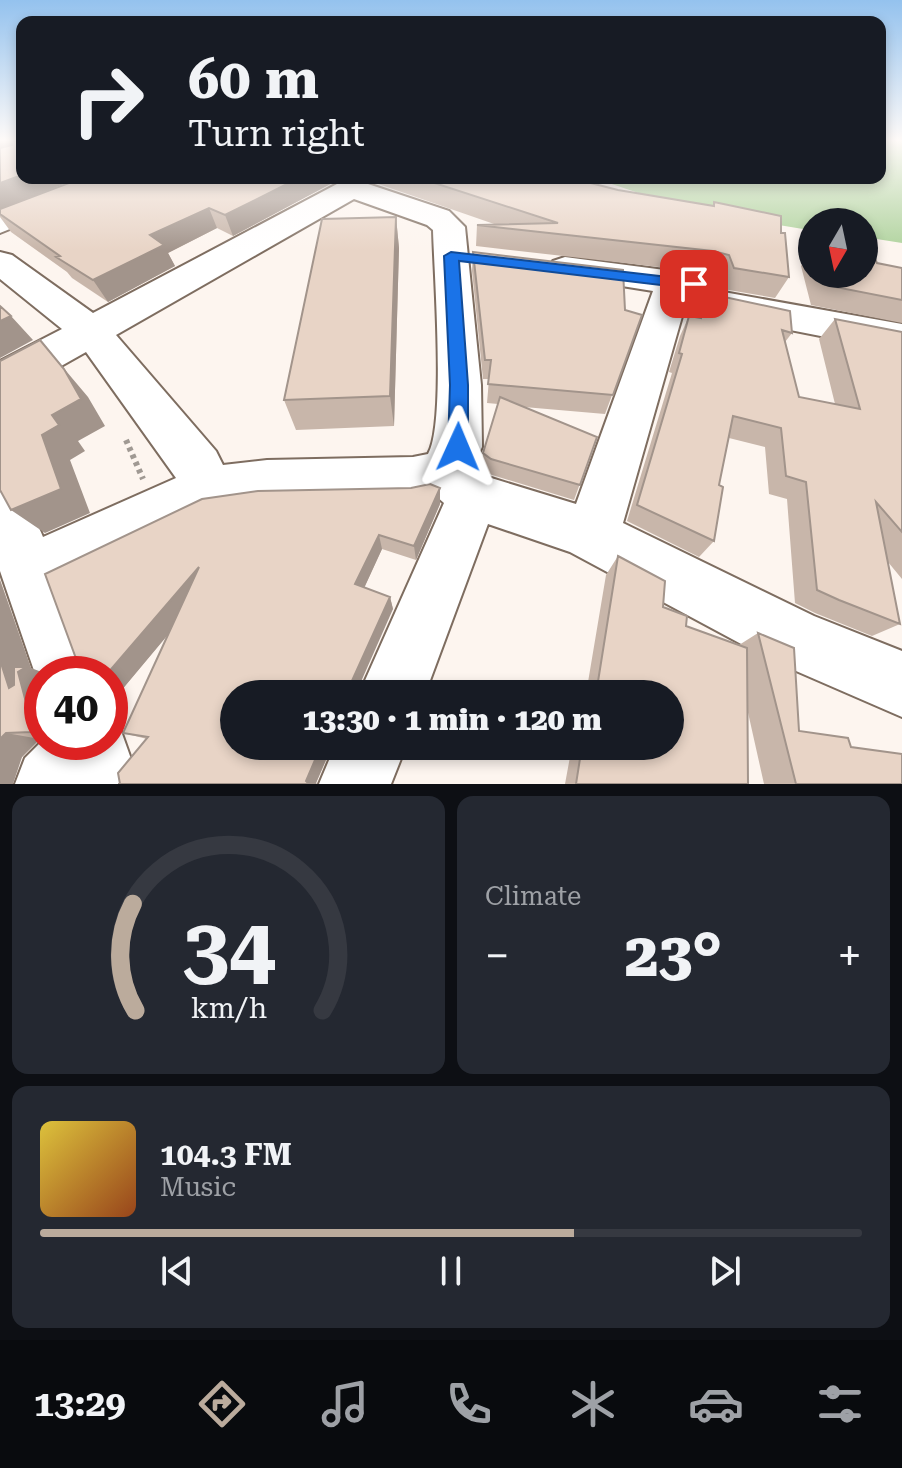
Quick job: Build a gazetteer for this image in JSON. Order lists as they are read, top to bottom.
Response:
{
  "north": "bottom",
  "page": {
    "turn": ["60 m", "Turn right"],
    "limit": "40",
    "trip": "13:30 · 1 min · 120 m",
    "tile": "Climate",
    "heat": ["−", "23°", "+"],
    "song": ["104.3 FM", "Music"],
    "tabs": "13:29",
    "gauge": ["34", "km/h"]
  }
}
